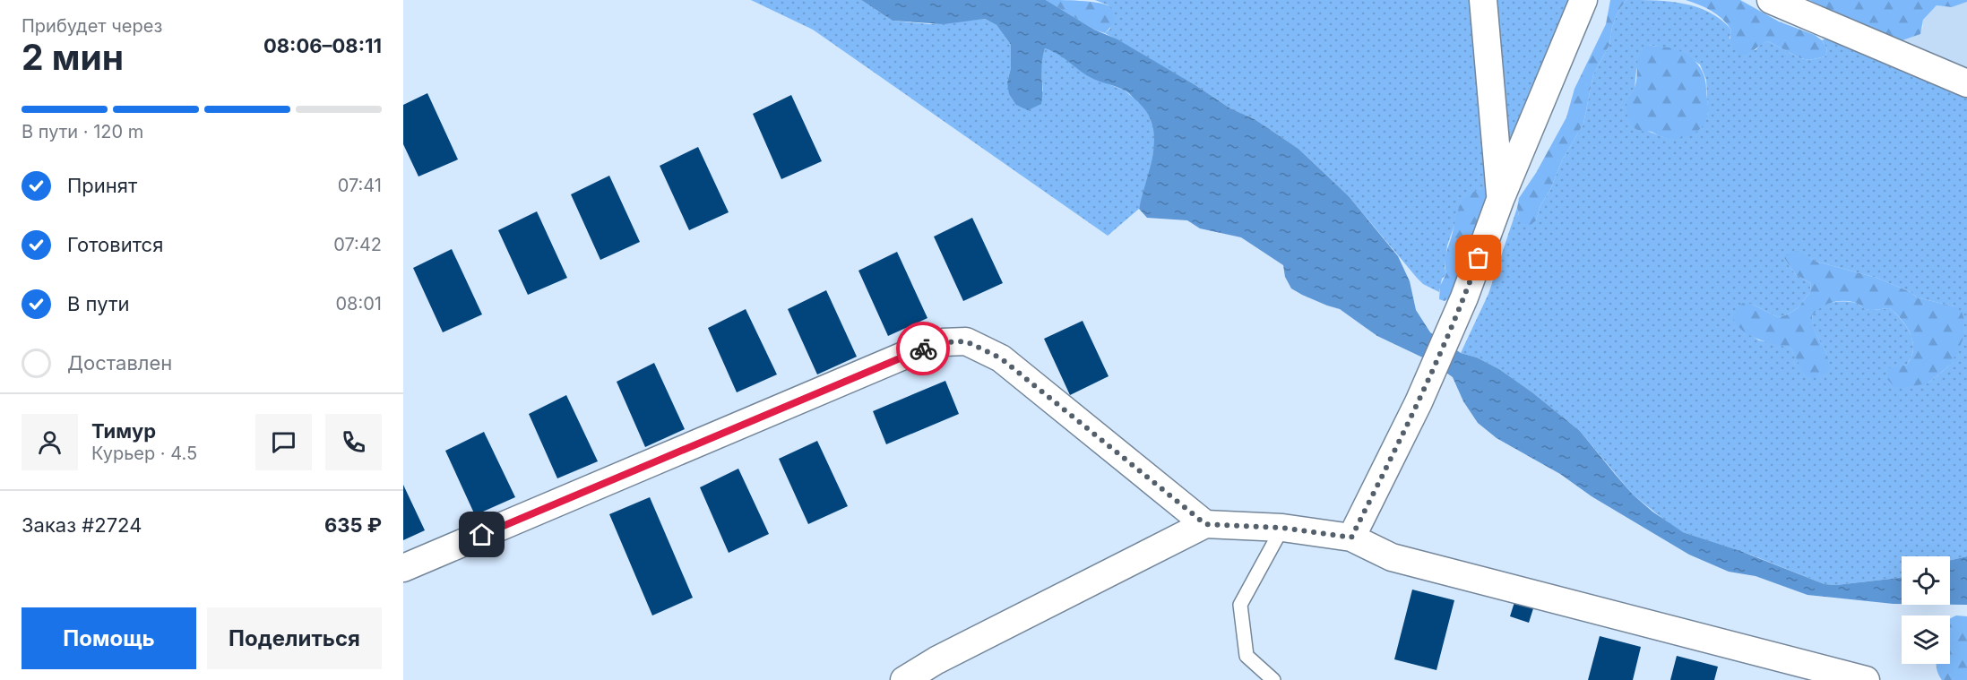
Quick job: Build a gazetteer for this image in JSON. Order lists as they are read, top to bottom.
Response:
{
  "page": {
    "heading": ["2 мин", "Прибудет через", "08:06–08:11"],
    "panel": [
      "Тимур",
      "Курьер · 4.5",
      "Заказ #2724",
      "635 ₽"
    ],
    "bar": "В пути · 120 m",
    "list": [
      ["Принят", "07:41"],
      ["Готовится", "07:42"],
      ["В пути", "08:01"],
      "Доставлен"
    ],
    "buttons": ["Помощь", "Поделиться"]
  }
}
